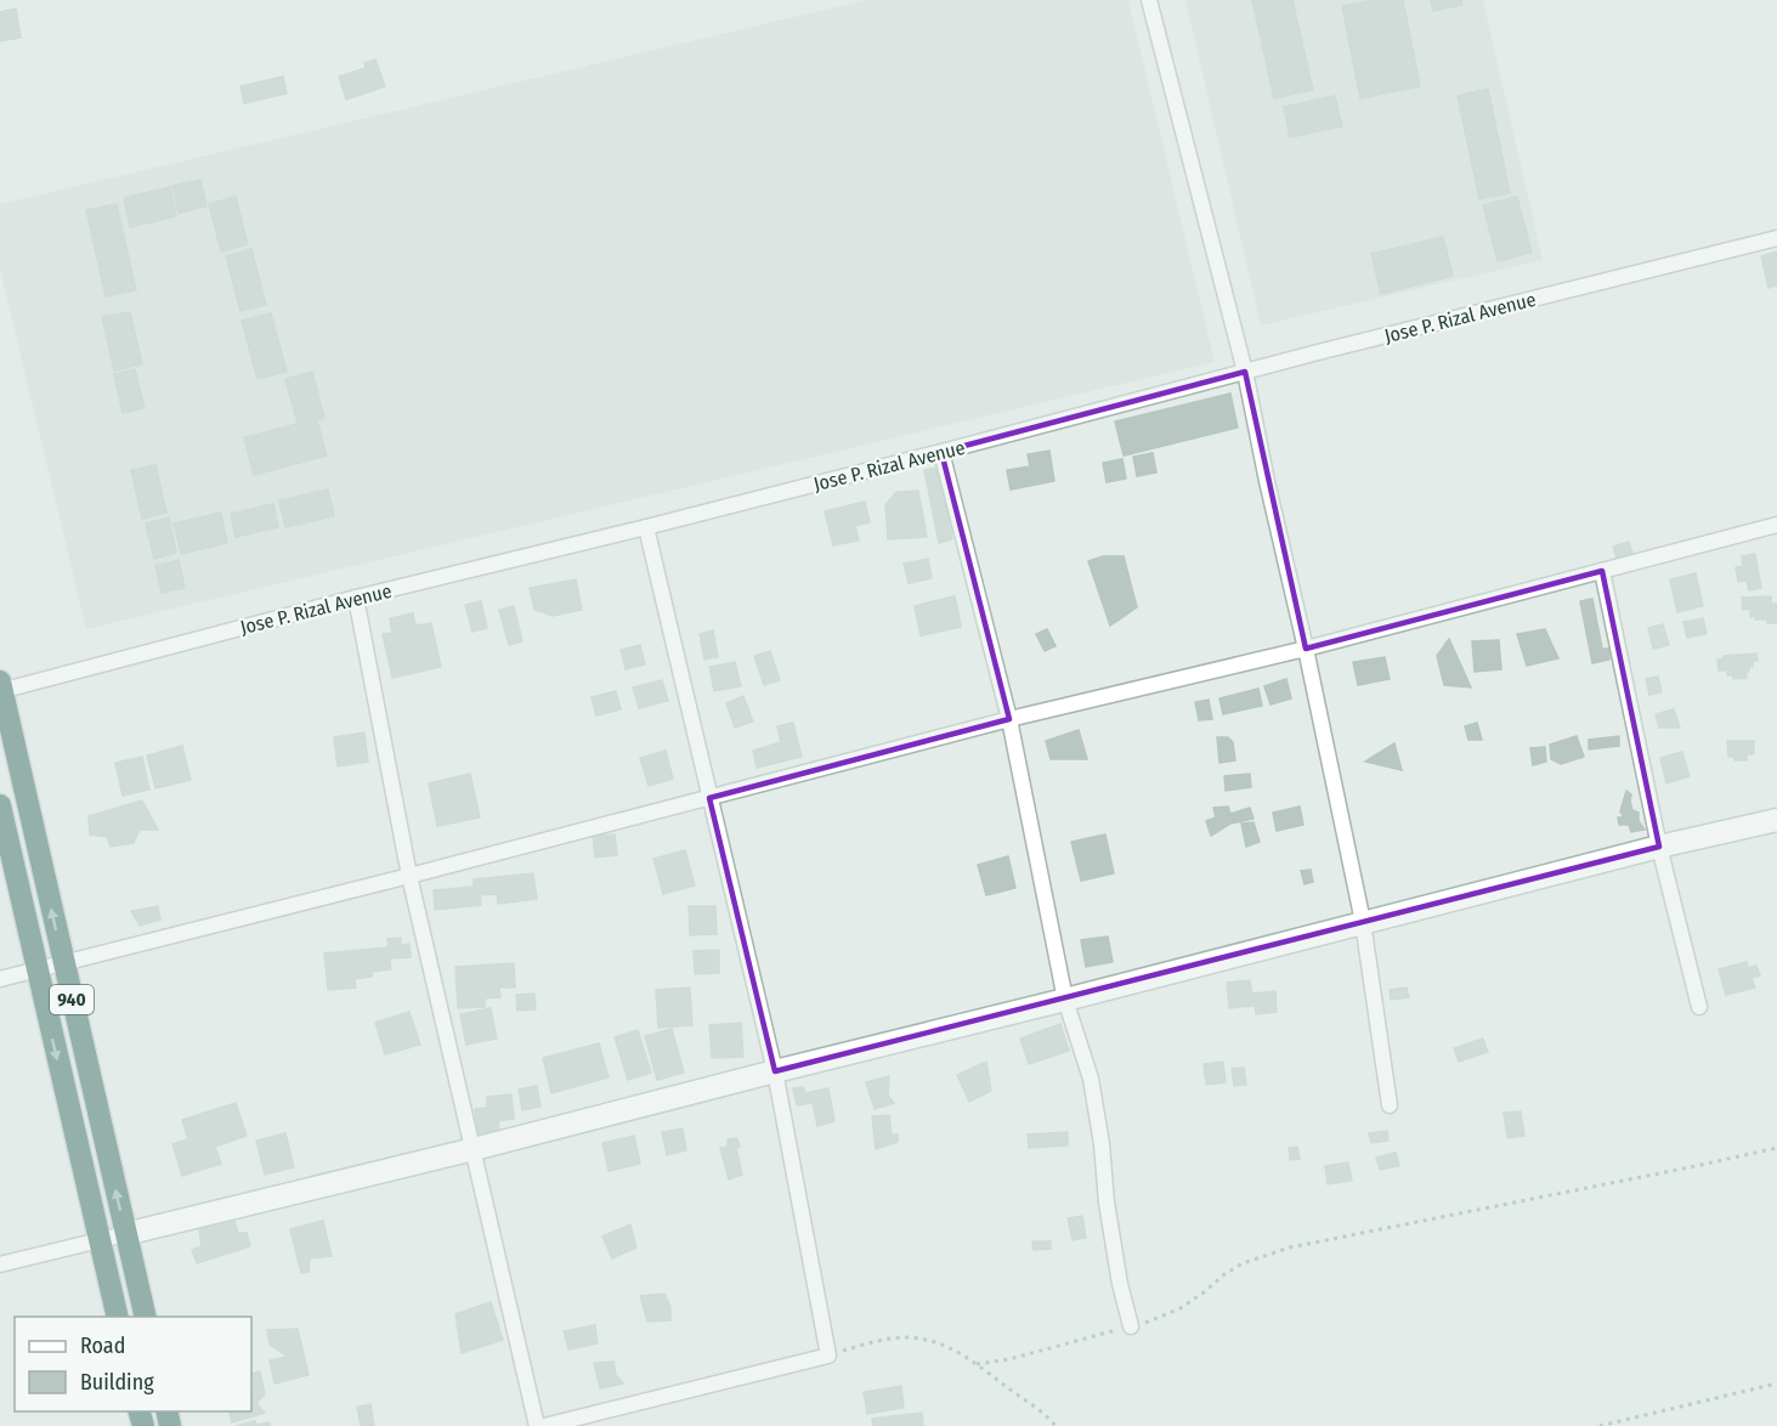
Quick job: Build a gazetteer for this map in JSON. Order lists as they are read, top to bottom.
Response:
{
  "streets": {
    "highway": ["940"],
    "street": ["Jose P. Rizal Avenue"]
  },
  "crossings": [
    ["Jose P. Rizal Avenue", "940"]
  ],
  "legend": ["Road", "Building"]
}
